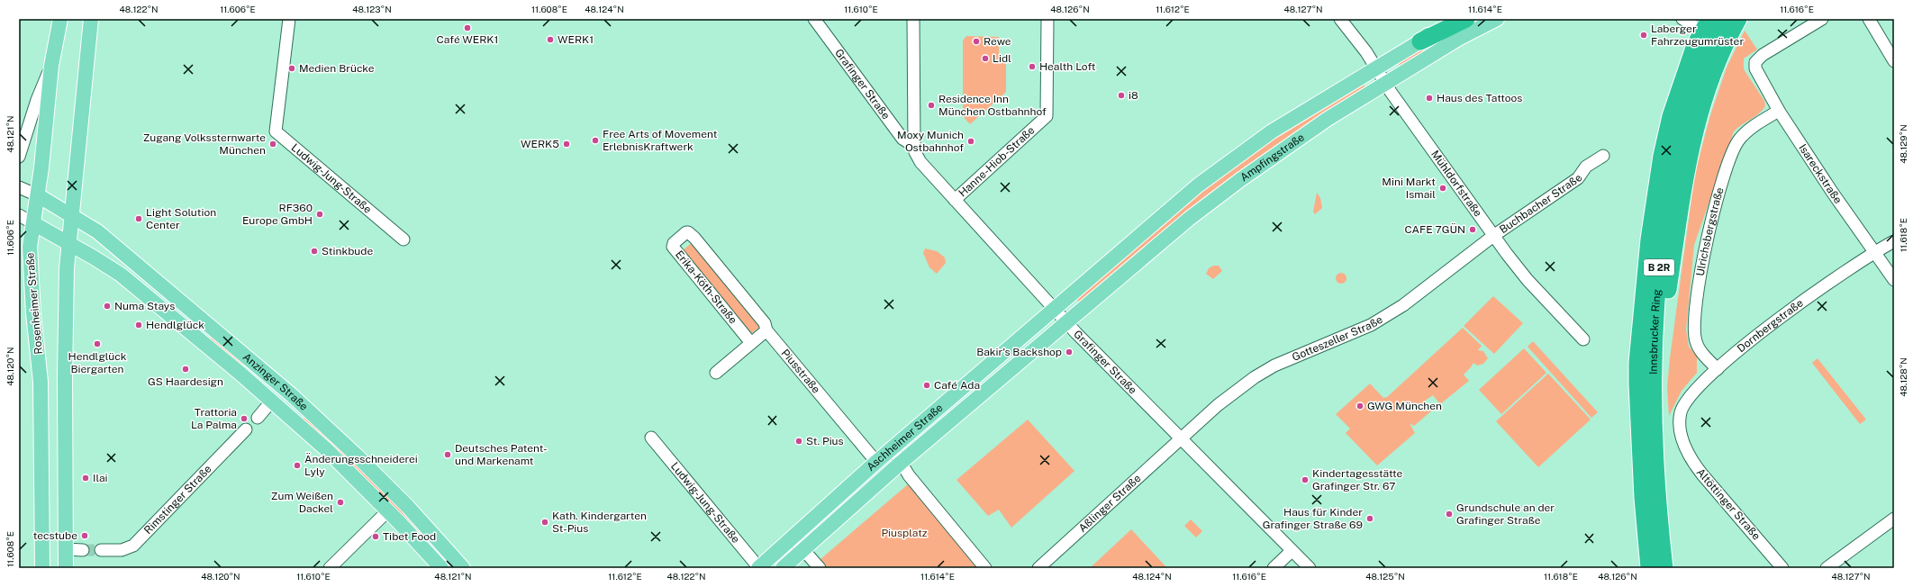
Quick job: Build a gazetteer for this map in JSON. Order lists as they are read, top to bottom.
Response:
{
  "streets": {
    "highway": ["B 2R", "Innsbrucker Ring"],
    "main road": [
      "Ampfingstraße",
      "Rosenheimer Straße",
      "Anzinger Straße",
      "Aschheimer Straße"
    ],
    "street": [
      "Grafinger Straße",
      "Hanne-Hiob-Straße",
      "Isareckstraße",
      "Ludwig-Jung-Straße",
      "Mühldorfstraße",
      "Buchbacher Straße",
      "Ulrichsbergstraße",
      "Erika-Köth-Straße",
      "Dornbergstraße",
      "Gotteszeller Straße",
      "Piusstraße",
      "Rimstinger Straße",
      "Aßlinger Straße",
      "Altöttinger Straße"
    ]
  },
  "crossings": [
    ["Grafinger Straße", "Ampfingstraße"],
    ["Grafinger Straße", "Hanne-Hiob-Straße"],
    ["Grafinger Straße", "Gotteszeller Straße"],
    ["Grafinger Straße", "Aschheimer Straße"],
    ["Grafinger Straße", "Aßlinger Straße"],
    ["Ampfingstraße", "Mühldorfstraße"],
    ["Ampfingstraße", "Aschheimer Straße"],
    ["Isareckstraße", "Ulrichsbergstraße"],
    ["Isareckstraße", "Dornbergstraße"],
    ["Ludwig-Jung-Straße", "Aschheimer Straße"],
    ["Mühldorfstraße", "Buchbacher Straße"],
    ["Mühldorfstraße", "Gotteszeller Straße"],
    ["Buchbacher Straße", "Gotteszeller Straße"],
    ["Ulrichsbergstraße", "Dornbergstraße"],
    ["Erika-Köth-Straße", "Piusstraße"],
    ["Rosenheimer Straße", "Anzinger Straße"],
    ["Dornbergstraße", "Altöttinger Straße"],
    ["Gotteszeller Straße", "Aßlinger Straße"],
    ["Piusstraße", "Aschheimer Straße"]
  ],
  "parks": ["Piusplatz"],
  "places": [
    "Café WERK1",
    "Laberger Fahrzeugumrüster",
    "WERK1",
    "Rewe",
    "Lidl",
    "Health Loft",
    "Medien Brücke",
    "i8",
    "Haus des Tattoos",
    "Residence Inn München Ostbahnhof",
    "Free Arts of Movement ErlebnisKraftwerk",
    "Moxy Munich Ostbahnhof",
    "Zugang Volkssternwarte München",
    "WERK5",
    "Mini Markt Ismail",
    "RF360 Europe GmbH",
    "Light Solution Center",
    "CAFE 7GÜN",
    "Stinkbude",
    "Numa Stays",
    "Hendlglück",
    "Hendlglück Biergarten",
    "Bakir's Backshop",
    "GS Haardesign",
    "Café Ada",
    "GWG München",
    "Trattoria La Palma",
    "St. Pius",
    "Deutsches Patent- und Markenamt",
    "Änderungsschneiderei Lyly",
    "Ilai",
    "Kindertagesstätte Grafinger Str. 67",
    "Zum Weißen Dackel",
    "Grundschule an der Grafinger Straße",
    "Haus für Kinder Grafinger Straße 69",
    "Kath. Kindergarten St-Pius",
    "tecstube",
    "Tibet Food"
  ],
  "coordinates": [
    "48.122°N",
    "11.606°E",
    "48.123°N",
    "11.608°E",
    "48.124°N",
    "11.610°E",
    "48.126°N",
    "11.612°E",
    "48.127°N",
    "11.614°E",
    "11.616°E",
    "48.121°N",
    "48.129°N",
    "11.618°E",
    "48.120°N",
    "48.128°N",
    "48.125°N"
  ]
}
